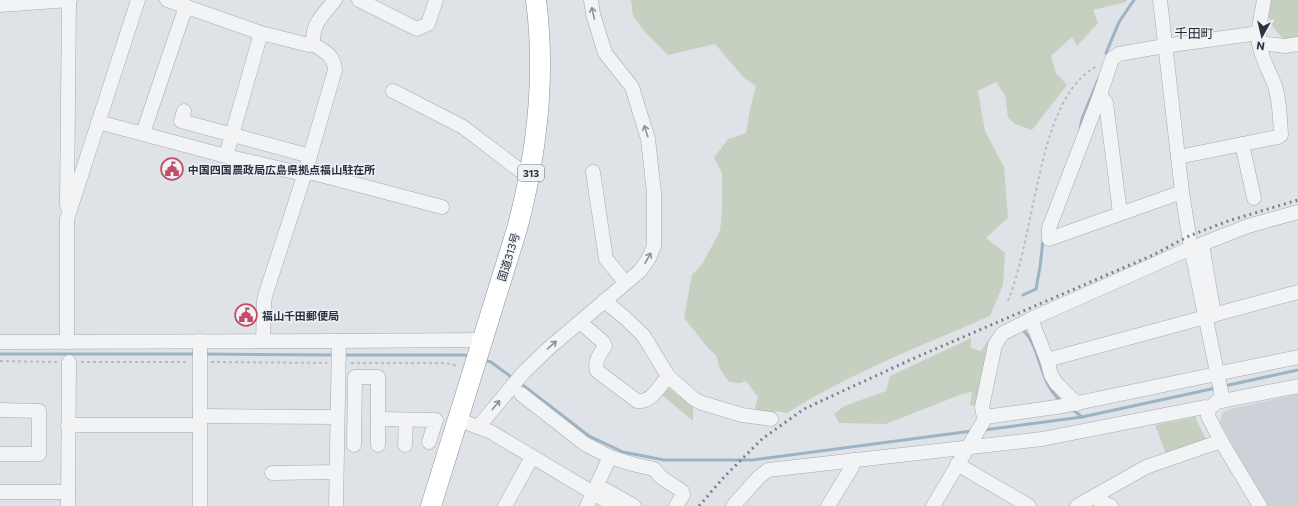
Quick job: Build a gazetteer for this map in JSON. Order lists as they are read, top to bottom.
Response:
{
  "streets": {
    "highway": ["313", "国道313号"]
  },
  "districts": ["千田町"],
  "places": {
    "public building": ["中国四国農政局広島県拠点福山駐在所", "福山千田郵便局"]
  },
  "north": "bottom"
}
